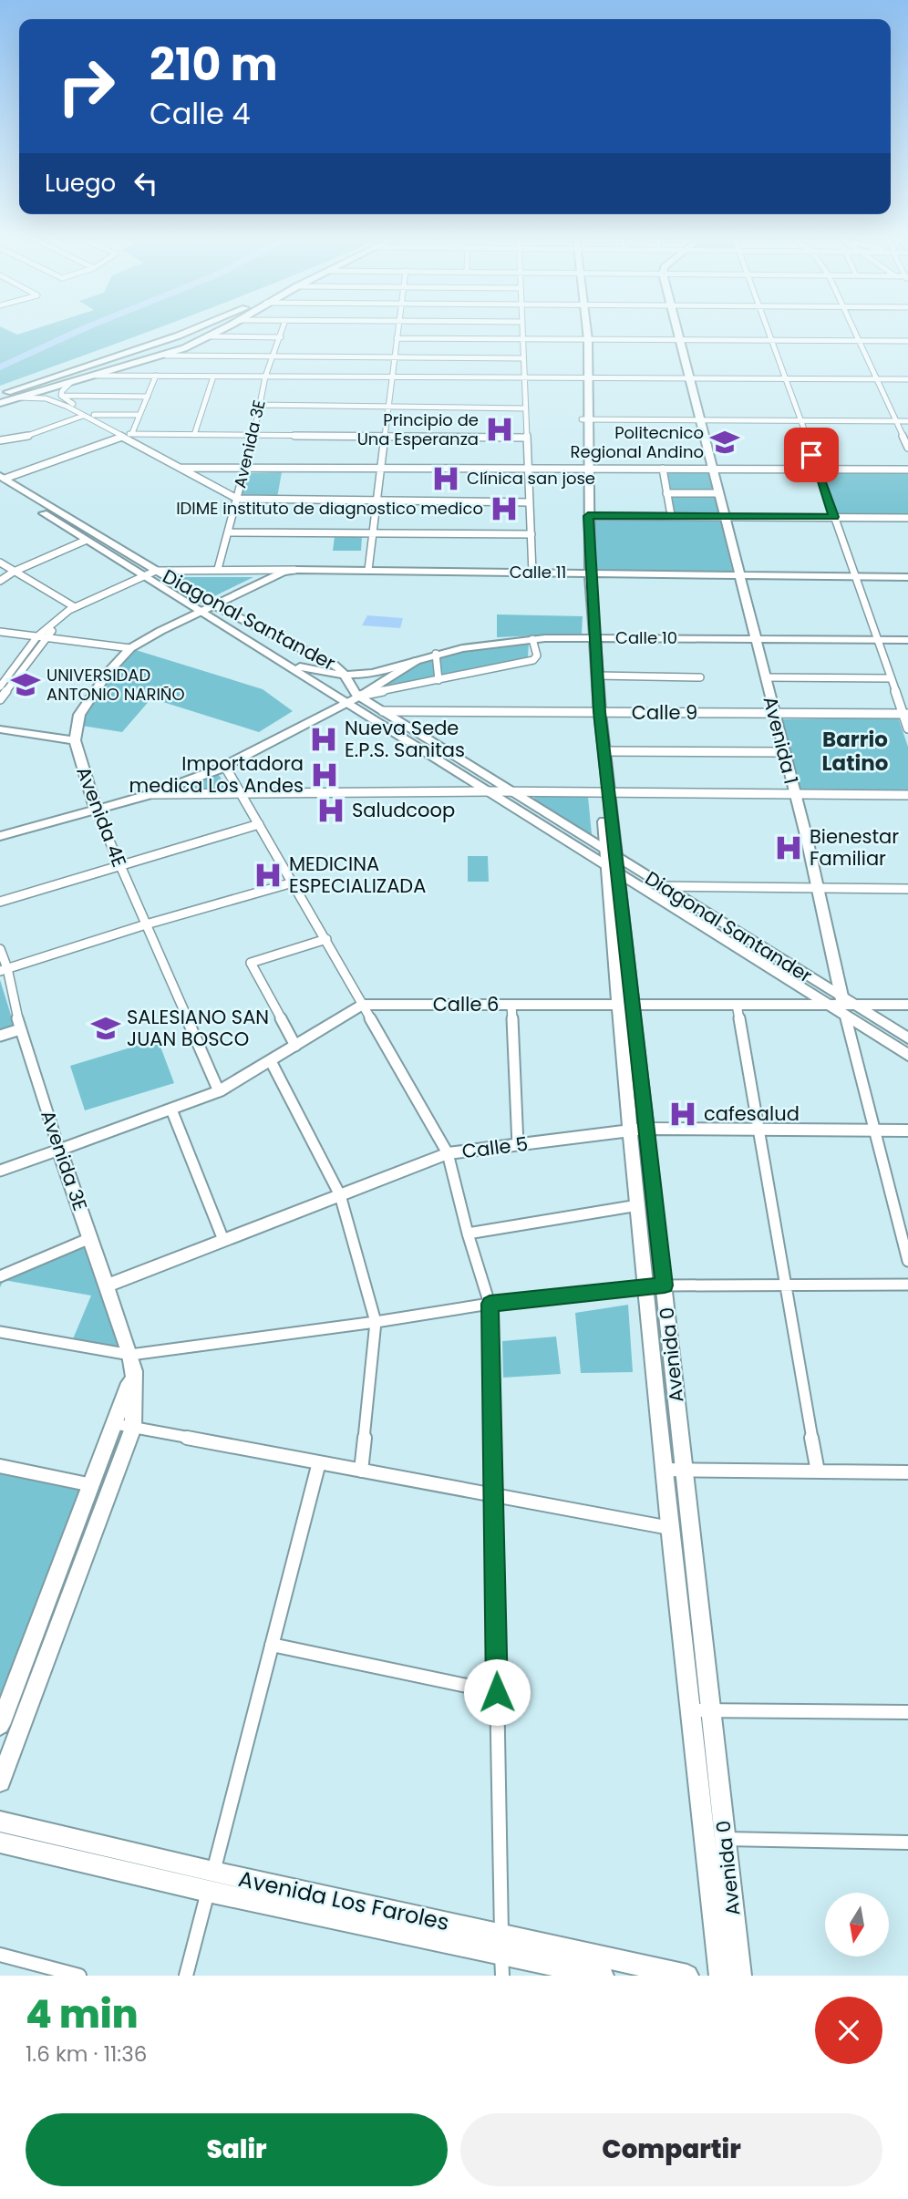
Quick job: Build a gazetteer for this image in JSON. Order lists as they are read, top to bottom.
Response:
{
  "streets": {
    "street": [
      "Avenida 3E",
      "Calle 11",
      "Diagonal Santander",
      "Calle 10",
      "Calle 9",
      "Avenida 1",
      "Avenida 4E",
      "Calle 6",
      "Calle 5",
      "Avenida 0",
      "Avenida Los Faroles"
    ]
  },
  "crossings": [
    ["Avenida 3E", "Calle 11"],
    ["Avenida 3E", "Calle 5"],
    ["Calle 11", "Diagonal Santander"],
    ["Calle 11", "Avenida 1"],
    ["Calle 11", "Avenida 4E"],
    ["Calle 11", "Avenida 0"],
    ["Diagonal Santander", "Calle 10"],
    ["Diagonal Santander", "Calle 9"],
    ["Diagonal Santander", "Avenida 1"],
    ["Diagonal Santander", "Avenida 4E"],
    ["Diagonal Santander", "Calle 6"],
    ["Diagonal Santander", "Avenida 0"],
    ["Calle 10", "Avenida 1"],
    ["Calle 10", "Avenida 0"],
    ["Calle 9", "Avenida 1"],
    ["Calle 9", "Avenida 0"],
    ["Avenida 1", "Calle 6"],
    ["Avenida 1", "Calle 5"],
    ["Calle 6", "Avenida 0"],
    ["Calle 5", "Avenida 0"]
  ],
  "districts": ["Barrio Latino"],
  "places": {
    "hospital": [
      "Principio de Una Esperanza",
      "Clínica san jose",
      "IDIME instituto de diagnostico medico",
      "Nueva Sede E.P.S. Sanitas",
      "Importadora medica Los Andes",
      "Saludcoop",
      "Bienestar Familiar",
      "MEDICINA ESPECIALIZADA",
      "cafesalud"
    ],
    "school or university": ["Politecnico Regional Andino", "UNIVERSIDAD ANTONIO NARIÑO", "SALESIANO SAN JUAN BOSCO"]
  },
  "north": "bottom",
  "page": {
    "turn": ["210 m", "Calle 4"],
    "then": "Luego",
    "heading": ["4 min", "1.6 km · 11:36"],
    "buttons": ["Salir", "Compartir"]
  }
}
